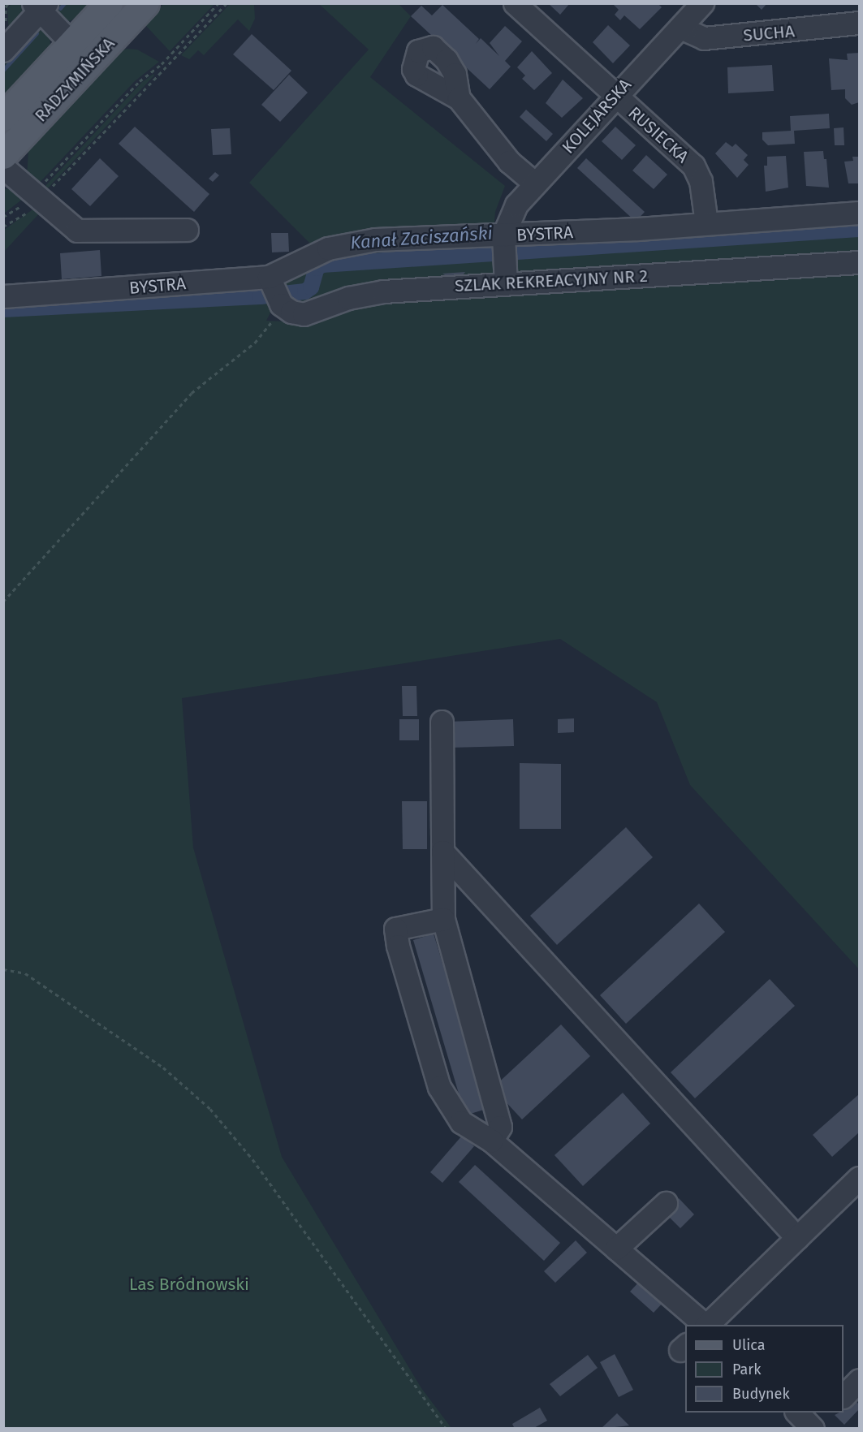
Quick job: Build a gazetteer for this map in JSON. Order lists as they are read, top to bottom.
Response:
{
  "streets": {
    "main road": ["RADZYMIŃSKA"],
    "street": [
      "SUCHA",
      "KOLEJARSKA",
      "RUSIECKA",
      "BYSTRA",
      "SZLAK REKREACYJNY NR 2"
    ]
  },
  "crossings": [
    ["SUCHA", "KOLEJARSKA"],
    ["KOLEJARSKA", "RUSIECKA"],
    ["KOLEJARSKA", "BYSTRA"],
    ["KOLEJARSKA", "SZLAK REKREACYJNY NR 2"],
    ["RUSIECKA", "BYSTRA"],
    ["BYSTRA", "SZLAK REKREACYJNY NR 2"]
  ],
  "water": ["Kanał Zaciszański"],
  "parks": ["Las Bródnowski"],
  "legend": ["Ulica", "Park", "Budynek"]
}
